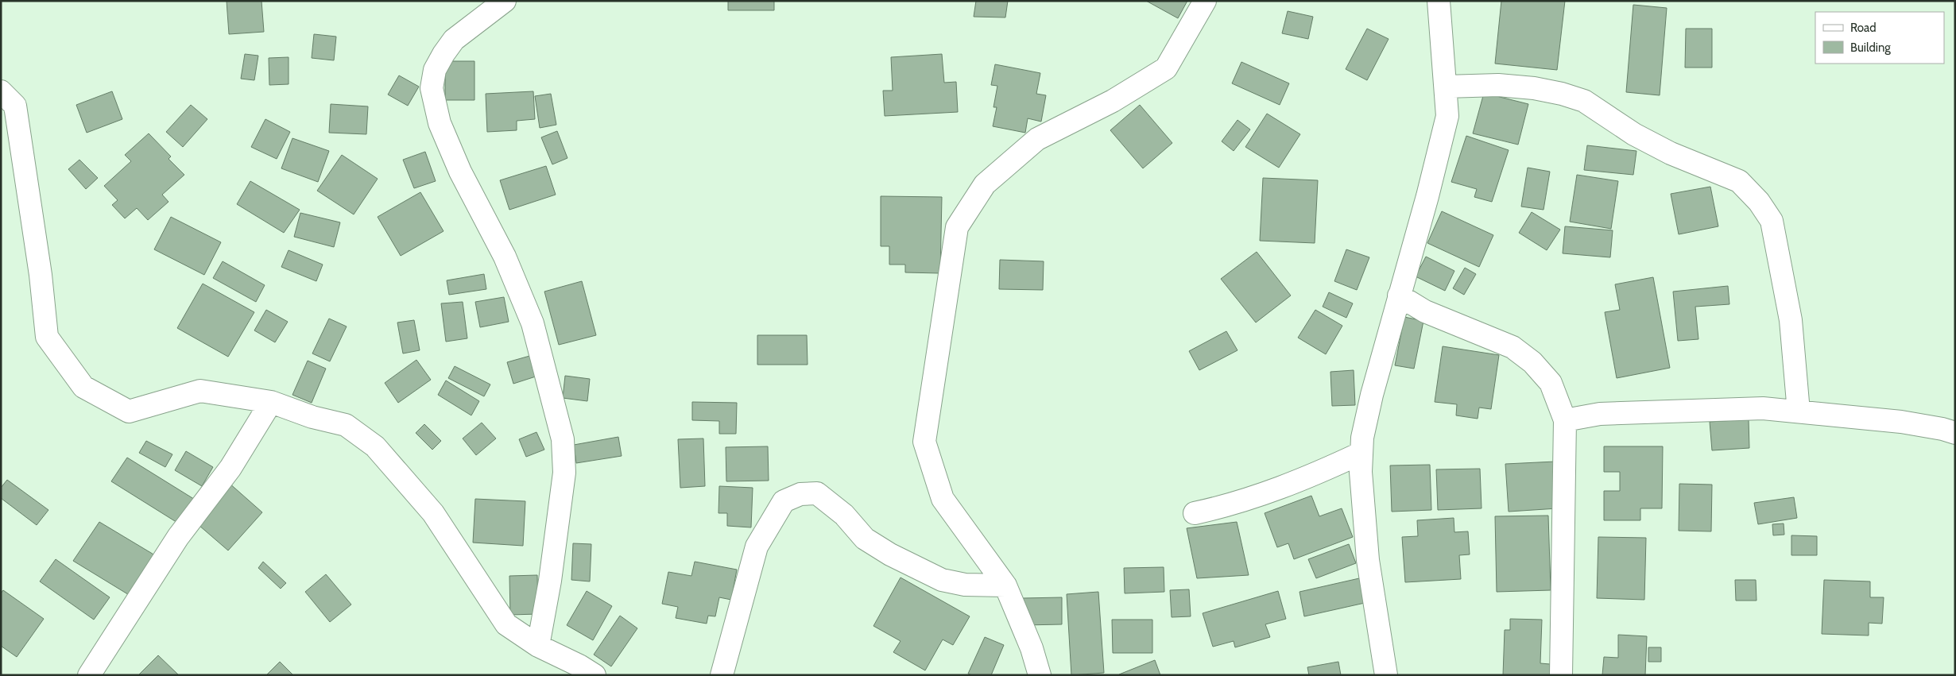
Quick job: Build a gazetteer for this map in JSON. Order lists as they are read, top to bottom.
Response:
{
  "legend": ["Road", "Building"]
}
